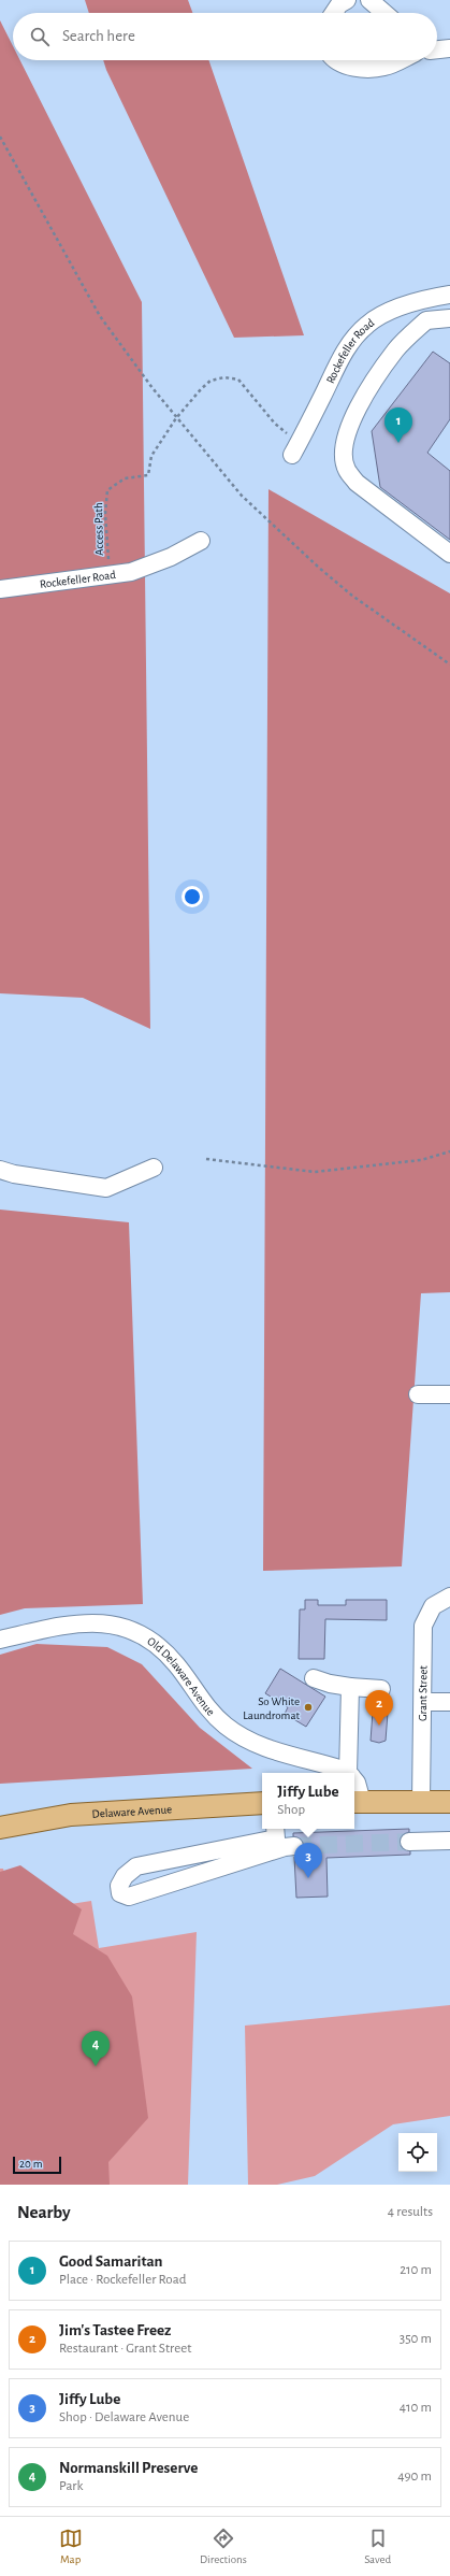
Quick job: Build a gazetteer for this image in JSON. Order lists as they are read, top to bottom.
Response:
{
  "streets": {
    "main road": ["Delaware Avenue"],
    "street": ["Rockefeller Road", "Old Delaware Avenue", "Grant Street"],
    "path": ["Access Path"]
  },
  "crossings": [
    ["Rockefeller Road", "Access Path"]
  ],
  "places": ["So White Laundromat"],
  "scale_bar": "20 m",
  "page": {
    "search": "Search here",
    "pins": [
      "1",
      "2",
      "3",
      "4"
    ],
    "popup": ["Jiffy Lube", "Shop"],
    "scale": "20 m",
    "heading": ["Nearby", "4 results"],
    "list": [
      {
        "mark": "1",
        "name": "Good Samaritan",
        "note": "Place · Rockefeller Road",
        "value": "210 m"
      },
      {
        "mark": "2",
        "name": "Jim's Tastee Freez",
        "note": "Restaurant · Grant Street",
        "value": "350 m"
      },
      {
        "mark": "3",
        "name": "Jiffy Lube",
        "note": "Shop · Delaware Avenue",
        "value": "410 m"
      },
      {
        "mark": "4",
        "name": "Normanskill Preserve",
        "note": "Park",
        "value": "490 m"
      }
    ],
    "nav": ["Map", "Directions", "Saved"]
  }
}
